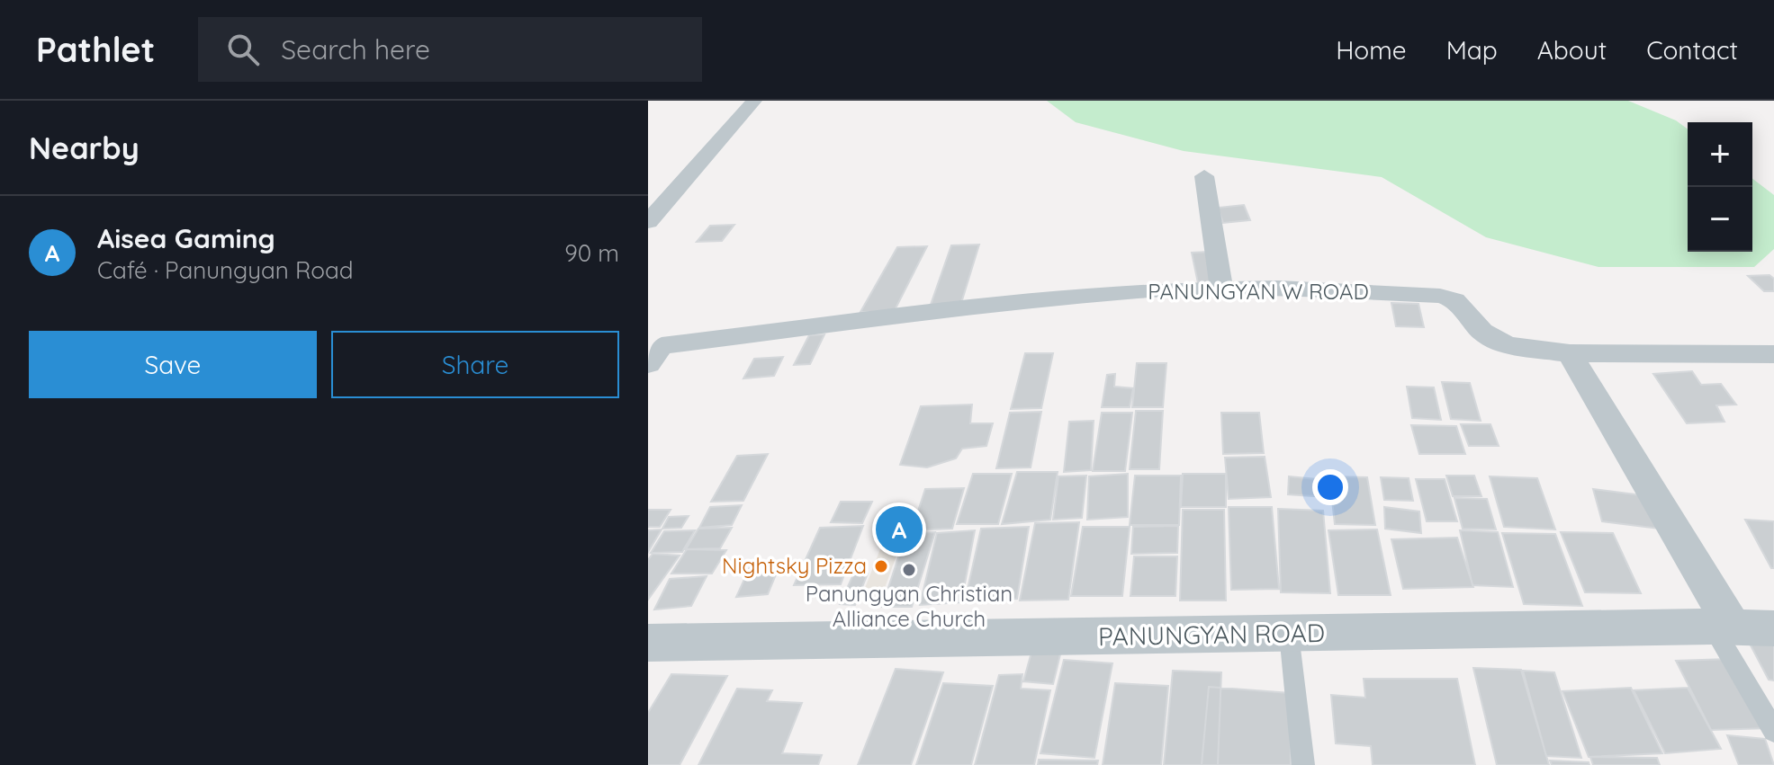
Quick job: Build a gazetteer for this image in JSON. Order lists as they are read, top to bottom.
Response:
{
  "streets": {
    "street": ["PANUNGYAN W ROAD", "PANUNGYAN ROAD"]
  },
  "places": ["Nightsky Pizza", "Panungyan Christian Alliance Church"],
  "page": {
    "header": "Pathlet",
    "search": "Search here",
    "nav": [
      "Home",
      "Map",
      "About",
      "Contact"
    ],
    "heading": "Nearby",
    "map_buttons": ["+", "−"],
    "list": [
      {
        "mark": "A",
        "name": "Aisea Gaming",
        "note": "Café · Panungyan Road",
        "value": "90 m"
      }
    ],
    "buttons": ["Save", "Share"],
    "pins": "A"
  }
}
